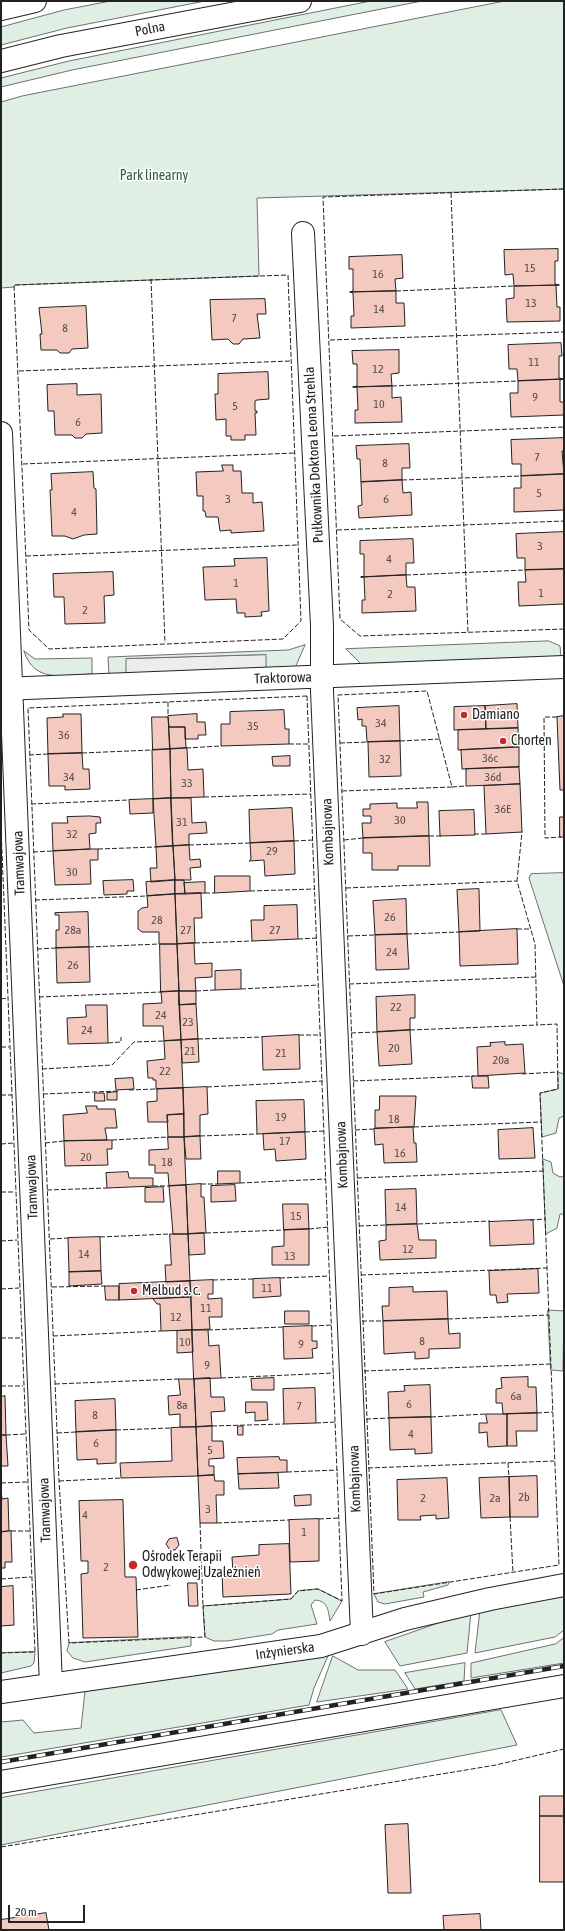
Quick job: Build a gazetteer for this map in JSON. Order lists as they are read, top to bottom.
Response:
{
  "streets": {
    "street": [
      "Polna",
      "Pułkownika Doktora Leona Strehla",
      "Traktorowa",
      "Kombajnowa",
      "Tramwajowa",
      "Inżynierska"
    ]
  },
  "crossings": [
    ["Pułkownika Doktora Leona Strehla", "Traktorowa"],
    ["Pułkownika Doktora Leona Strehla", "Kombajnowa"],
    ["Traktorowa", "Kombajnowa"],
    ["Traktorowa", "Tramwajowa"],
    ["Kombajnowa", "Inżynierska"],
    ["Tramwajowa", "Inżynierska"]
  ],
  "parks": ["Park linearny"],
  "places": [
    "Damiano",
    "Chorten",
    "Melbud s. c.",
    "Ośrodek Terapii Odwykowej Uzależnień"
  ],
  "house_numbers": [
    "15",
    "16",
    "13",
    "14",
    "7",
    "8",
    "11",
    "12",
    "9",
    "10",
    "5",
    "6",
    "7",
    "8",
    "5",
    "3",
    "6",
    "4",
    "3",
    "4",
    "1",
    "1",
    "2",
    "2",
    "34",
    "35",
    "36",
    "36c",
    "32",
    "34",
    "36d",
    "33",
    "36E",
    "30",
    "31",
    "32",
    "29",
    "30",
    "26",
    "28",
    "28a",
    "27",
    "27",
    "24",
    "26",
    "22",
    "24",
    "23",
    "24",
    "20",
    "21",
    "21",
    "20a",
    "22",
    "19",
    "18",
    "17",
    "16",
    "20",
    "18",
    "14",
    "15",
    "12",
    "14",
    "13",
    "11",
    "11",
    "12",
    "8",
    "10",
    "9",
    "9",
    "6a",
    "6",
    "8a",
    "7",
    "8",
    "4",
    "6",
    "5",
    "2b",
    "2",
    "2a",
    "3",
    "4",
    "1",
    "2"
  ],
  "scale_bar": "20 m"
}
